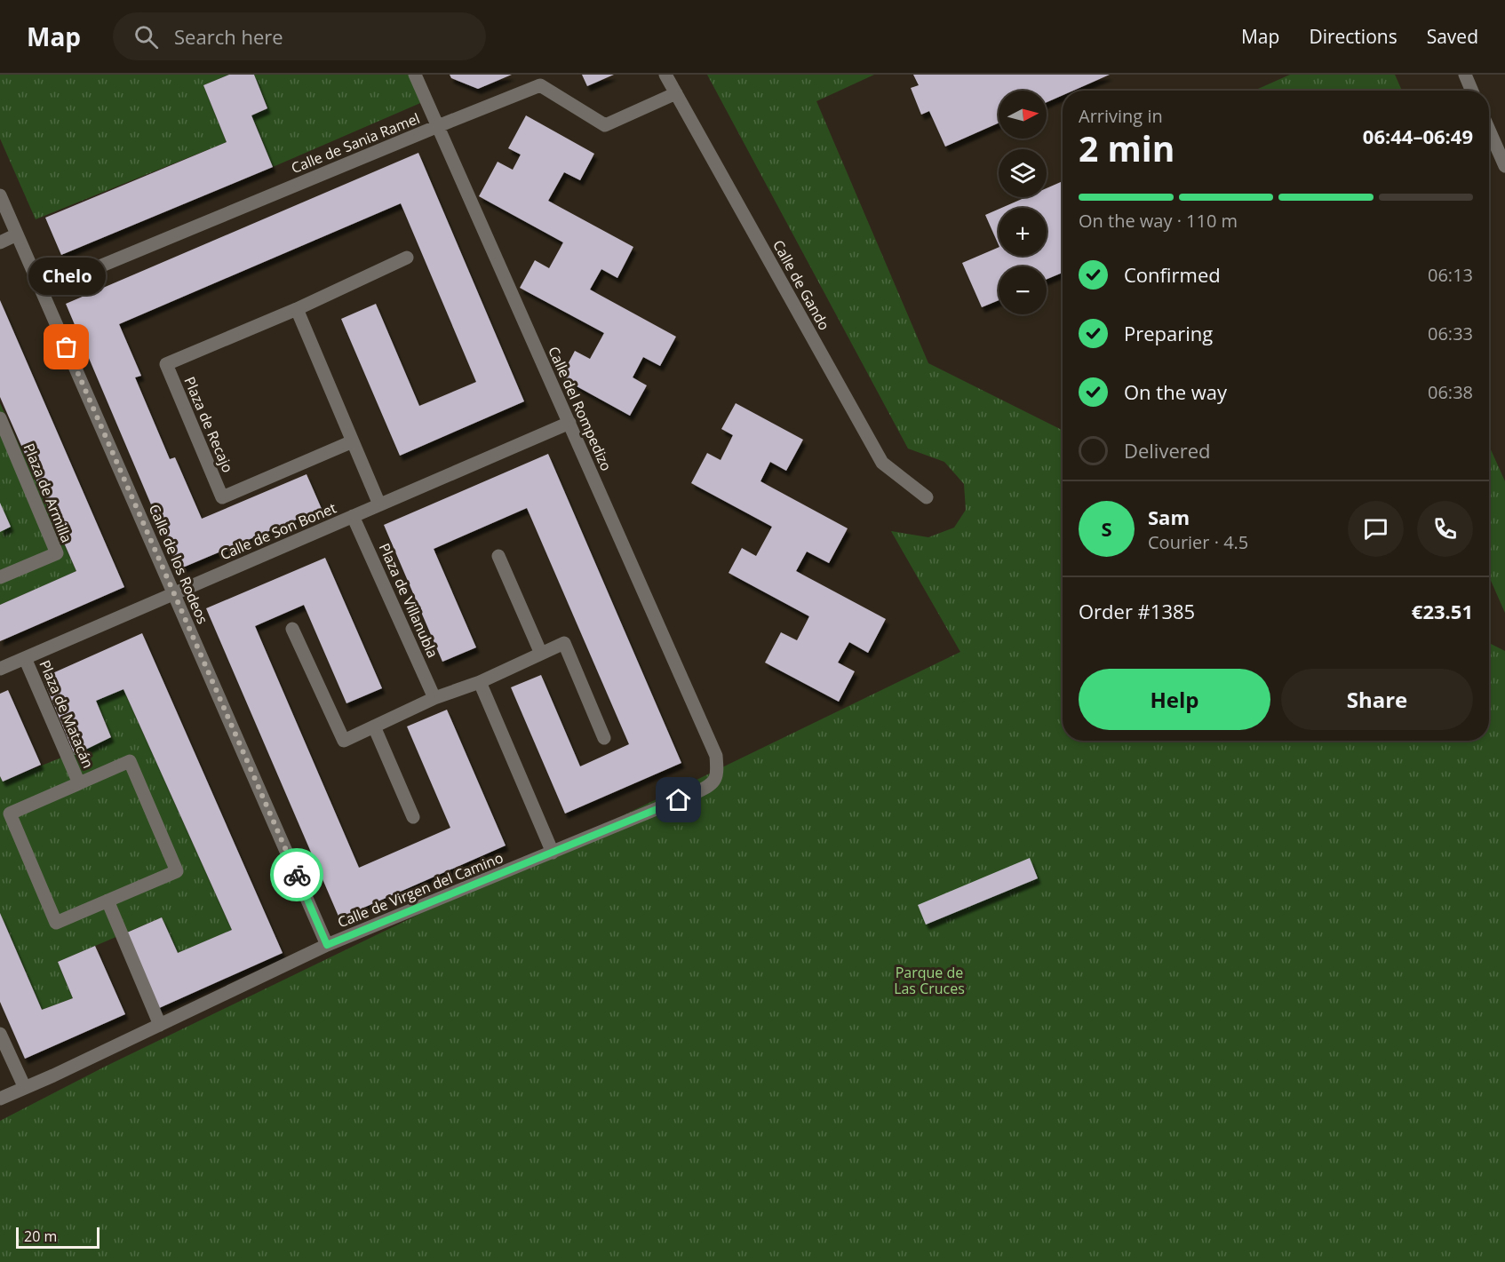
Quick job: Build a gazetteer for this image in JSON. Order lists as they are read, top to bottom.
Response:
{
  "streets": {
    "street": [
      "Calle de Sania Ramel",
      "Calle de Gando",
      "Calle del Rompedizo",
      "Plaza de Recajo",
      "Plaza de Armilla",
      "Calle de Son Bonet",
      "Calle de los Rodeos",
      "Plaza de Villanubla",
      "Plaza de Matacán",
      "Calle de Virgen del Camino"
    ]
  },
  "crossings": [
    ["Calle de Sania Ramel", "Calle de Gando"],
    ["Calle de Sania Ramel", "Calle del Rompedizo"],
    ["Calle de Sania Ramel", "Calle de los Rodeos"],
    ["Calle del Rompedizo", "Calle de Son Bonet"],
    ["Calle del Rompedizo", "Calle de Virgen del Camino"],
    ["Calle de Son Bonet", "Calle de los Rodeos"],
    ["Calle de Son Bonet", "Plaza de Villanubla"],
    ["Calle de Son Bonet", "Plaza de Matacán"],
    ["Calle de los Rodeos", "Calle de Virgen del Camino"]
  ],
  "parks": ["Parque de Las Cruces"],
  "places": ["Chelo"],
  "scale_bar": "20 m",
  "north": "right",
  "page": {
    "header": "Map",
    "search": "Search here",
    "nav": ["Map", "Directions", "Saved"],
    "map_buttons": ["+", "−"],
    "heading": ["2 min", "Arriving in", "06:44–06:49"],
    "panel": [
      "Sam",
      "Courier · 4.5",
      "Order #1385",
      "€23.51"
    ],
    "bar": "On the way · 110 m",
    "list": [
      ["Confirmed", "06:13"],
      ["Preparing", "06:33"],
      ["On the way", "06:38"],
      "Delivered"
    ],
    "bubble": "Chelo",
    "round": "S",
    "buttons": ["Help", "Share"],
    "scale": "20 m"
  }
}
